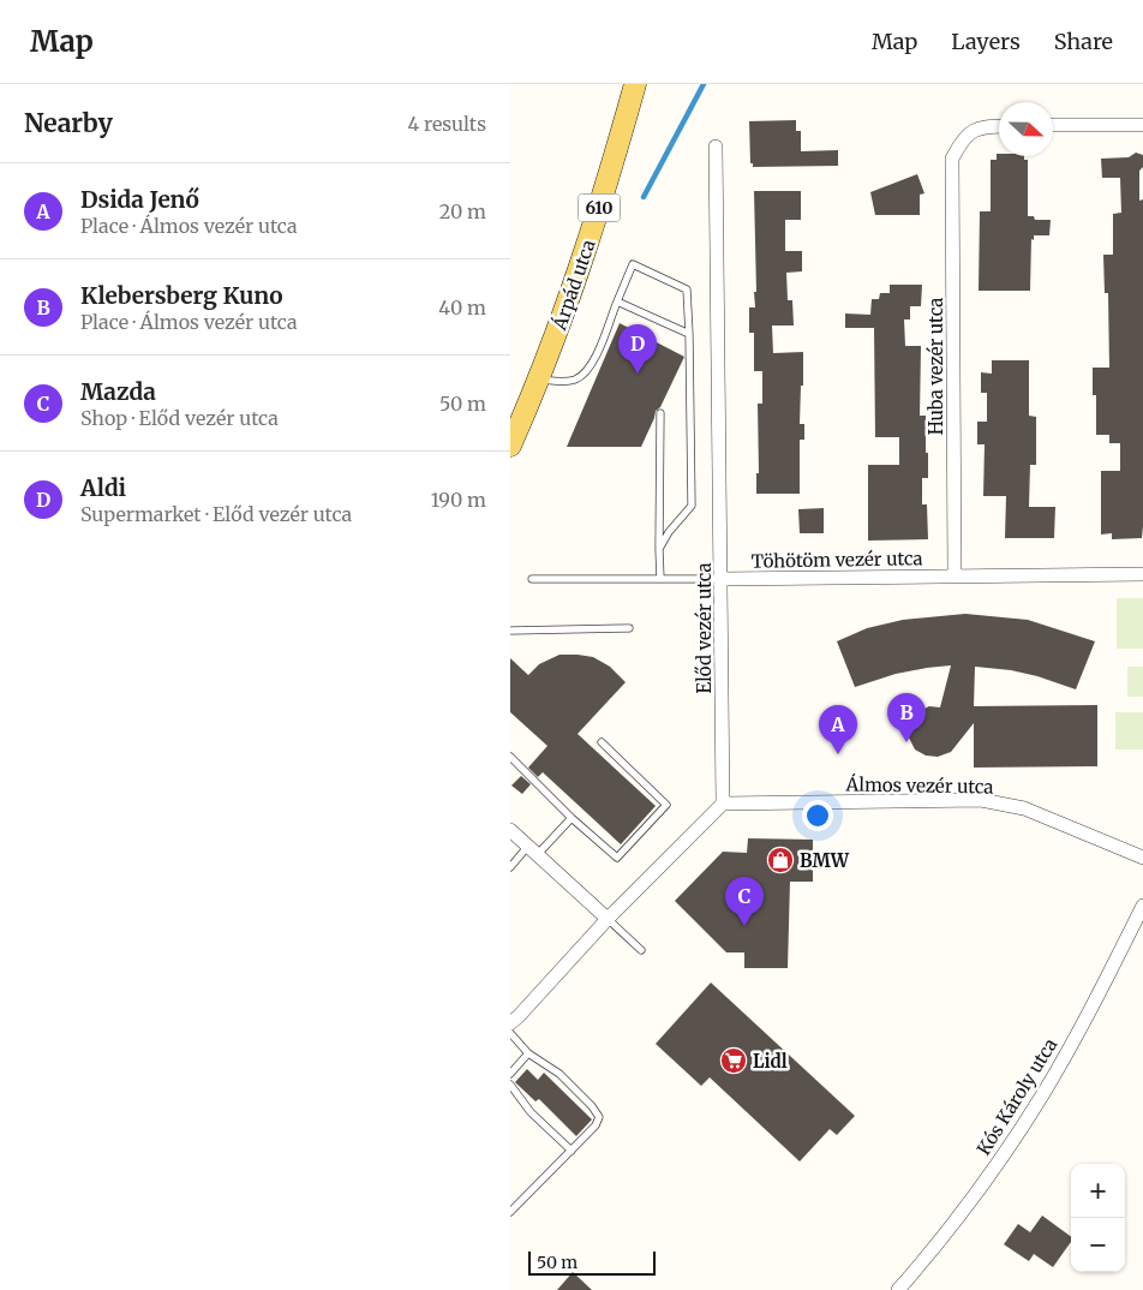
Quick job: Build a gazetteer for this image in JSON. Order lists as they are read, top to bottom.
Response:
{
  "streets": {
    "main road": ["610", "Árpád utca"],
    "street": [
      "Huba vezér utca",
      "Töhötöm vezér utca",
      "Előd vezér utca",
      "Álmos vezér utca",
      "Kós Károly utca"
    ]
  },
  "crossings": [
    ["Huba vezér utca", "Töhötöm vezér utca"],
    ["Töhötöm vezér utca", "Előd vezér utca"],
    ["Előd vezér utca", "Álmos vezér utca"]
  ],
  "places": {
    "shop": ["BMW"],
    "supermarket": ["Lidl"]
  },
  "scale_bar": "50 m",
  "north": "right",
  "page": {
    "header": "Map",
    "nav": ["Map", "Layers", "Share"],
    "heading": ["Nearby", "4 results"],
    "list": [
      {
        "mark": "A",
        "name": "Dsida Jenő",
        "note": "Place · Álmos vezér utca",
        "value": "20 m"
      },
      {
        "mark": "B",
        "name": "Klebersberg Kuno",
        "note": "Place · Álmos vezér utca",
        "value": "40 m"
      },
      {
        "mark": "C",
        "name": "Mazda",
        "note": "Shop · Előd vezér utca",
        "value": "50 m"
      },
      {
        "mark": "D",
        "name": "Aldi",
        "note": "Supermarket · Előd vezér utca",
        "value": "190 m"
      }
    ],
    "pins": [
      "D",
      "B",
      "A",
      "C"
    ],
    "map_buttons": ["+", "−"],
    "scale": "50 m"
  }
}
